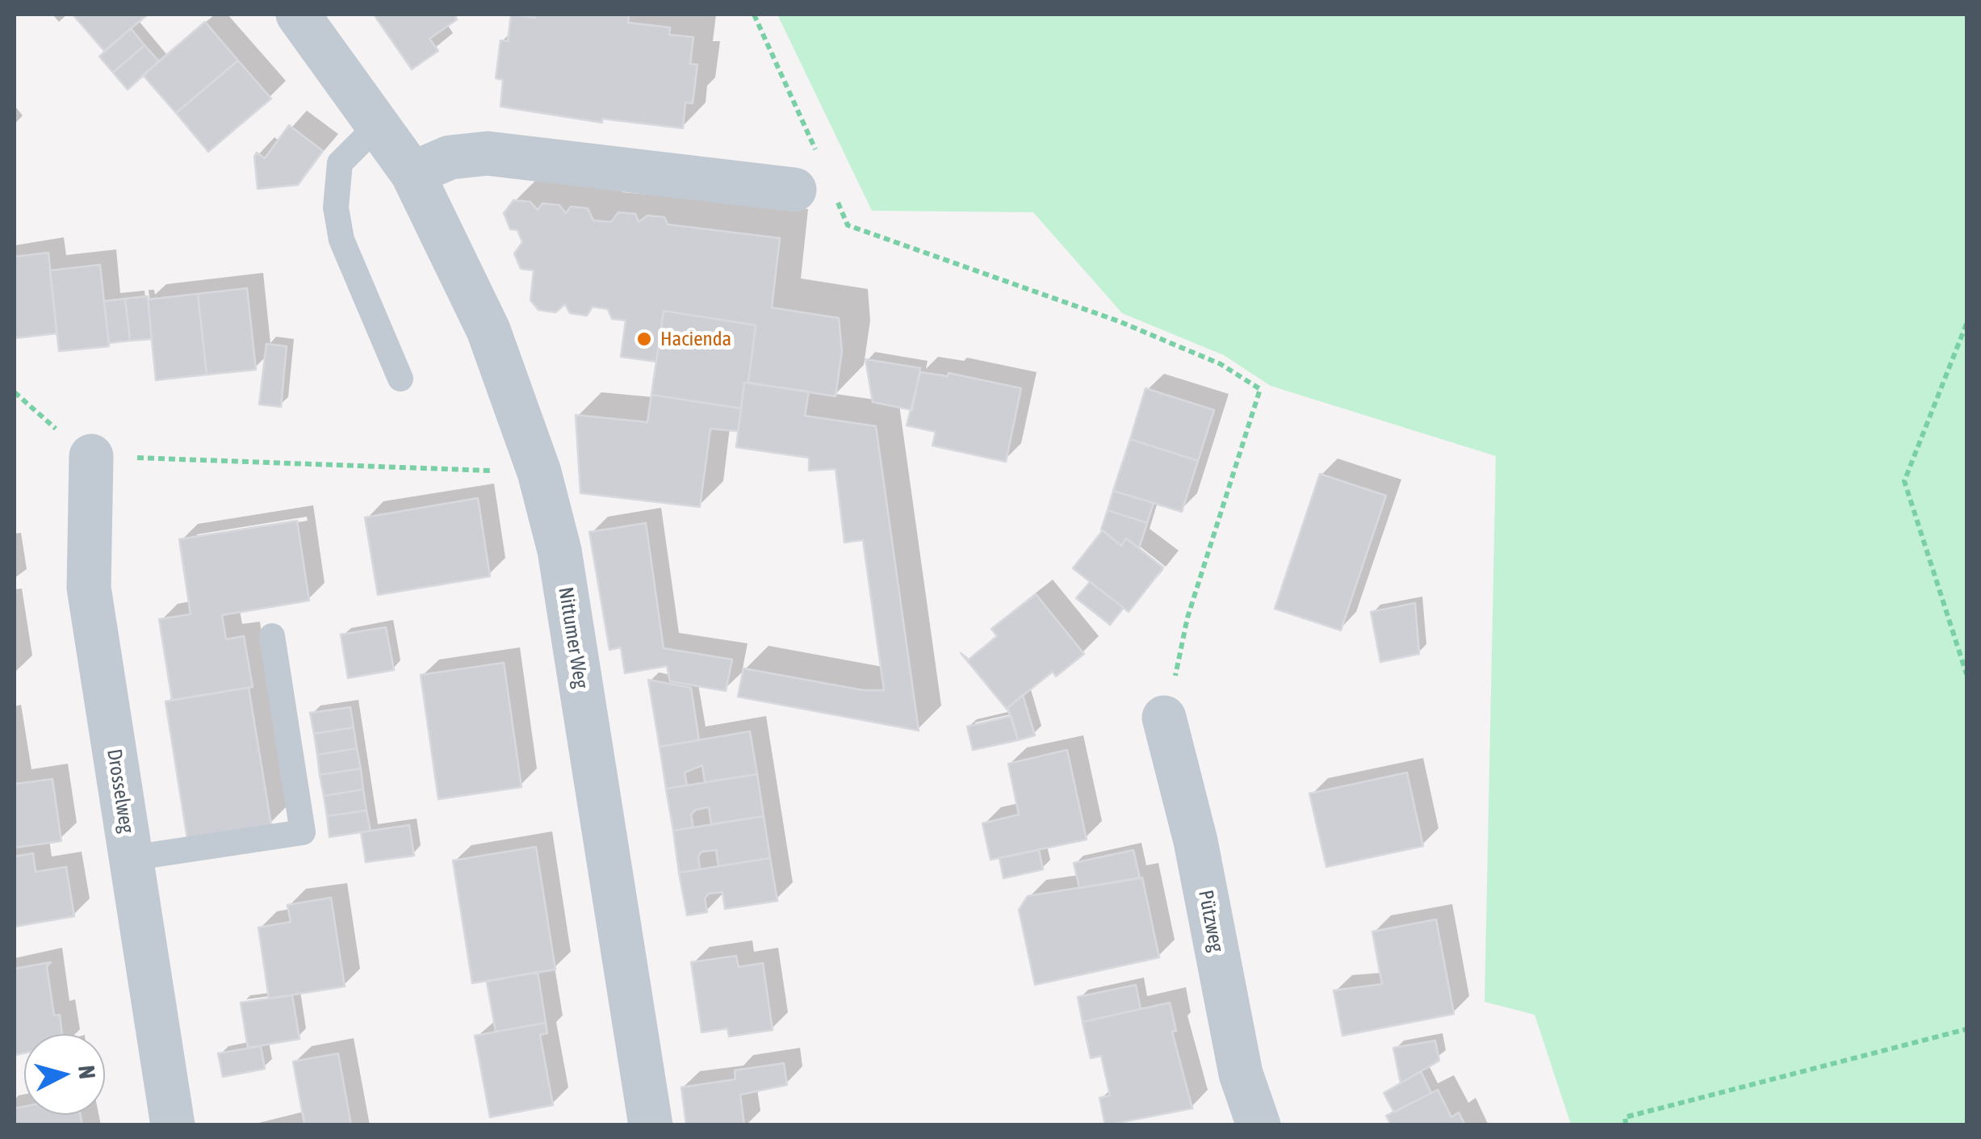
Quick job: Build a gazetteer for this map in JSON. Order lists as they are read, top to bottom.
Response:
{
  "streets": {
    "street": ["Nittumer Weg", "Drosselweg", "Pützweg"]
  },
  "places": ["Hacienda"],
  "north": "right"
}
